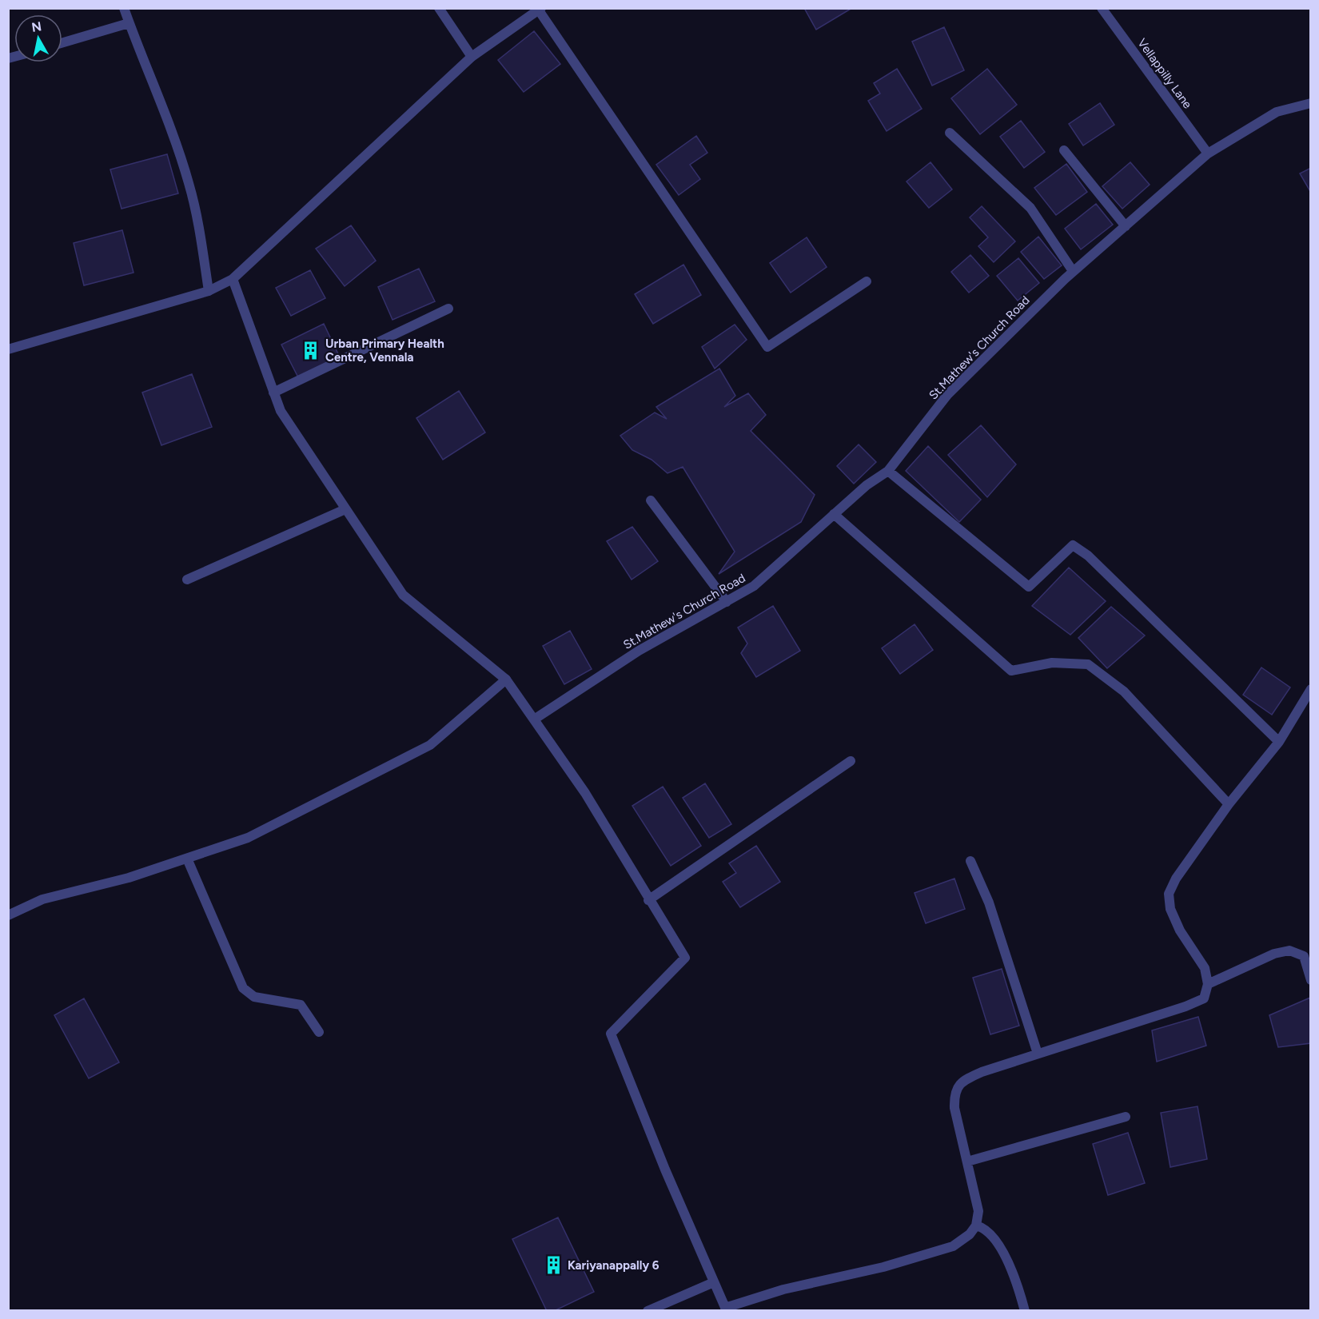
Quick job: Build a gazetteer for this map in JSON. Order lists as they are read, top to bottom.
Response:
{
  "streets": {
    "street": ["Vellappilly Lane", "St.Mathew's Church Road"]
  },
  "crossings": [
    ["Vellappilly Lane", "St.Mathew's Church Road"]
  ],
  "places": {
    "building": ["Urban Primary Health Centre, Vennala", "Kariyanappally 6"]
  },
  "north": "top"
}
